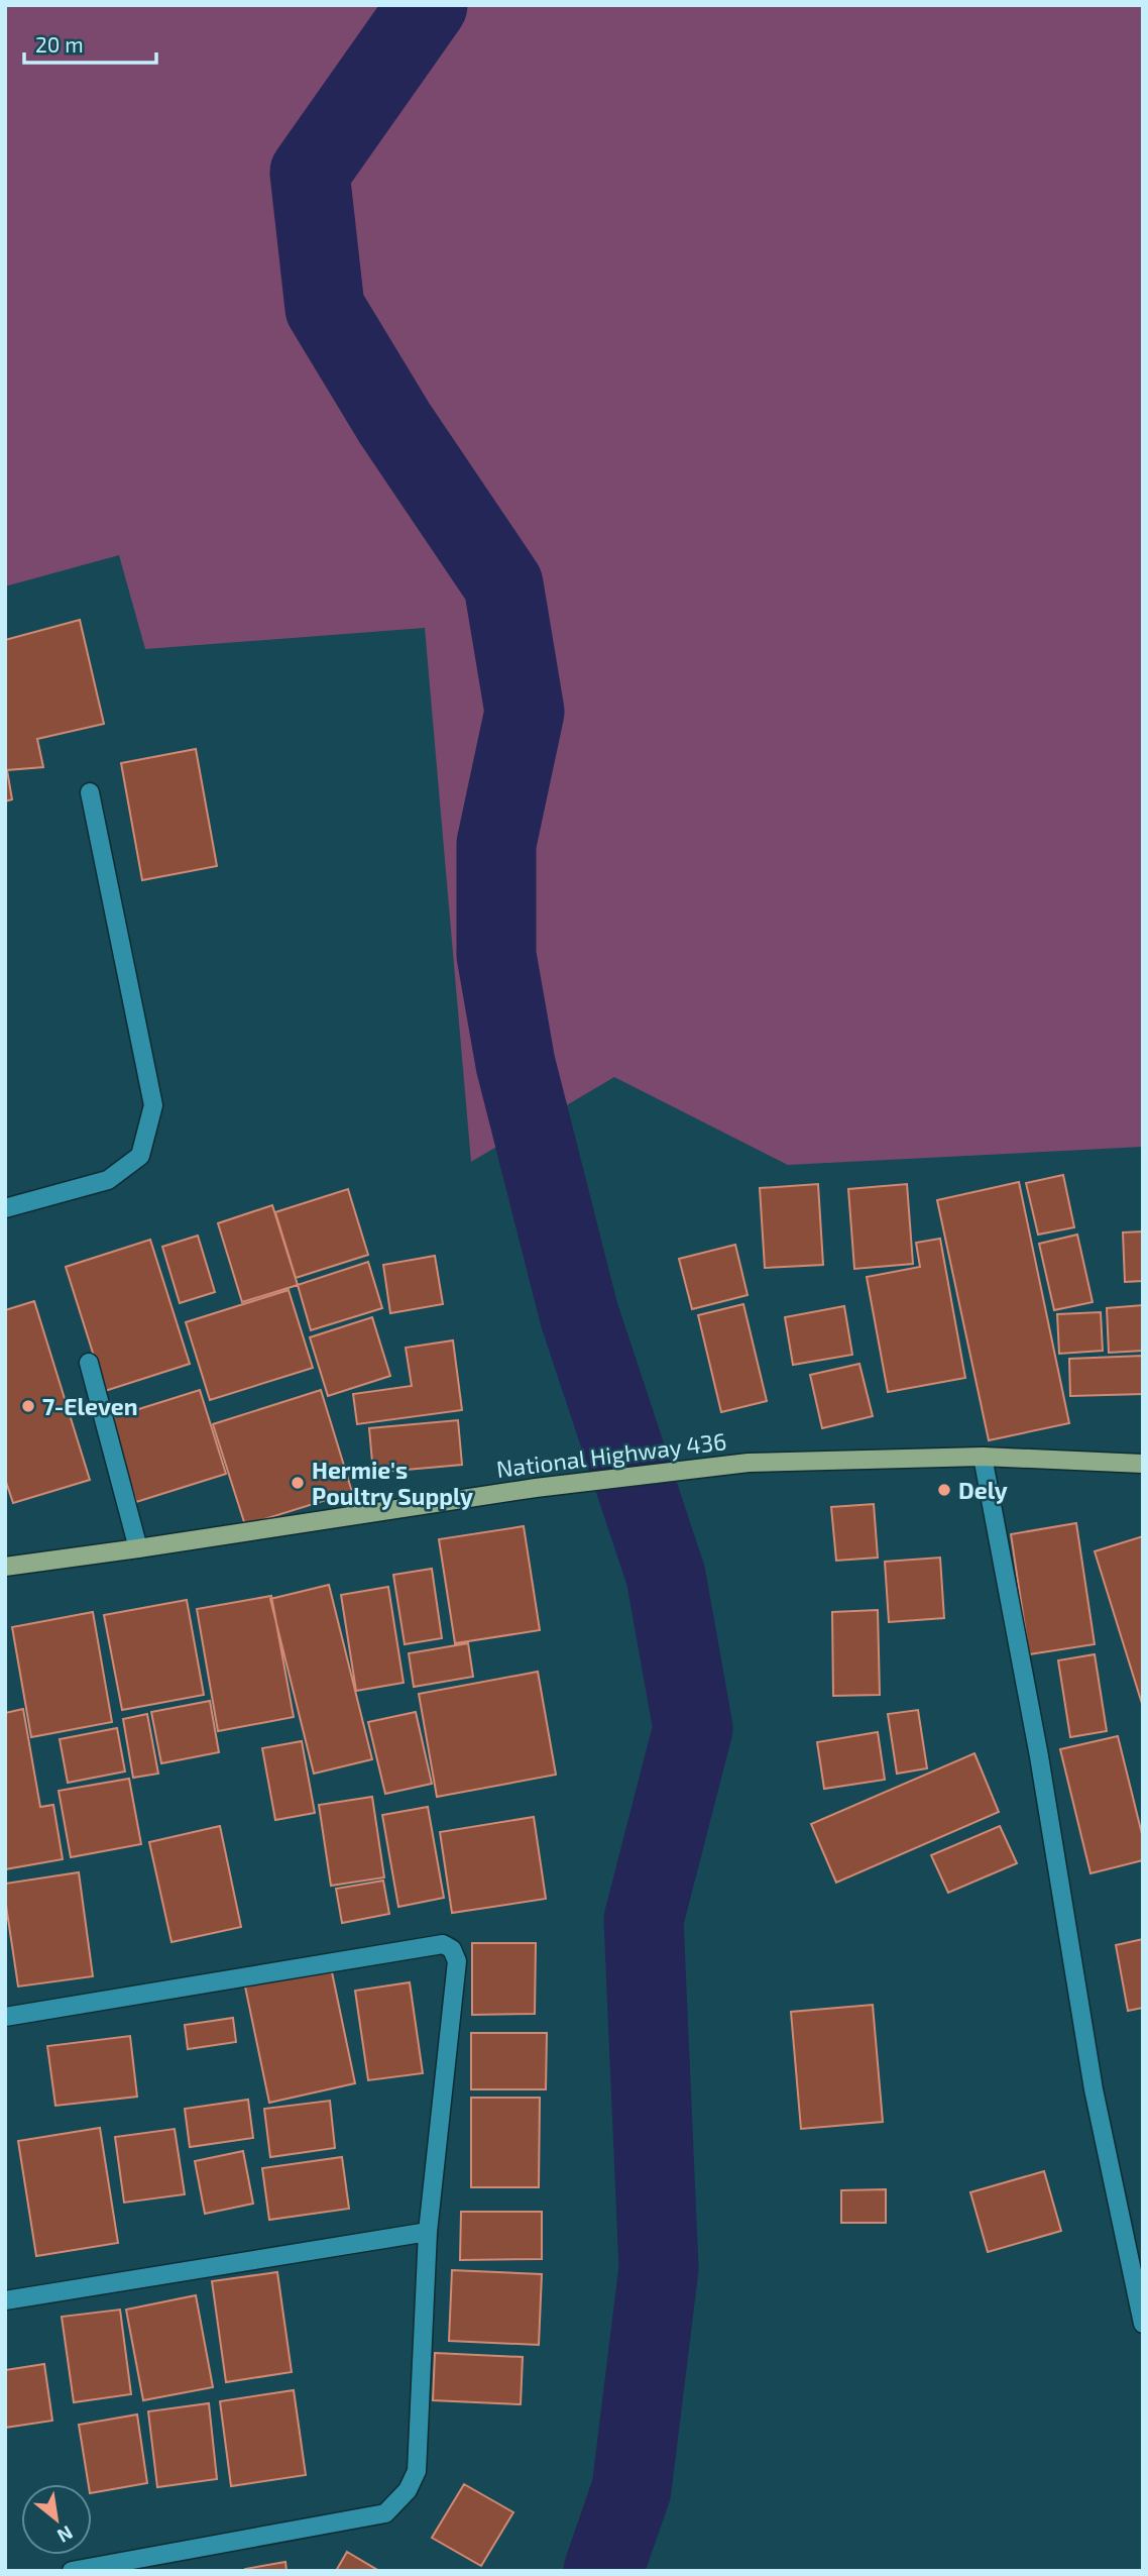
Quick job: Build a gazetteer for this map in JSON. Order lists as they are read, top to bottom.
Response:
{
  "streets": {
    "main road": ["National Highway 436"]
  },
  "places": ["7-Eleven", "Hermie's Poultry Supply", "Dely"],
  "scale_bar": "20 m",
  "north": "bottom right"
}
